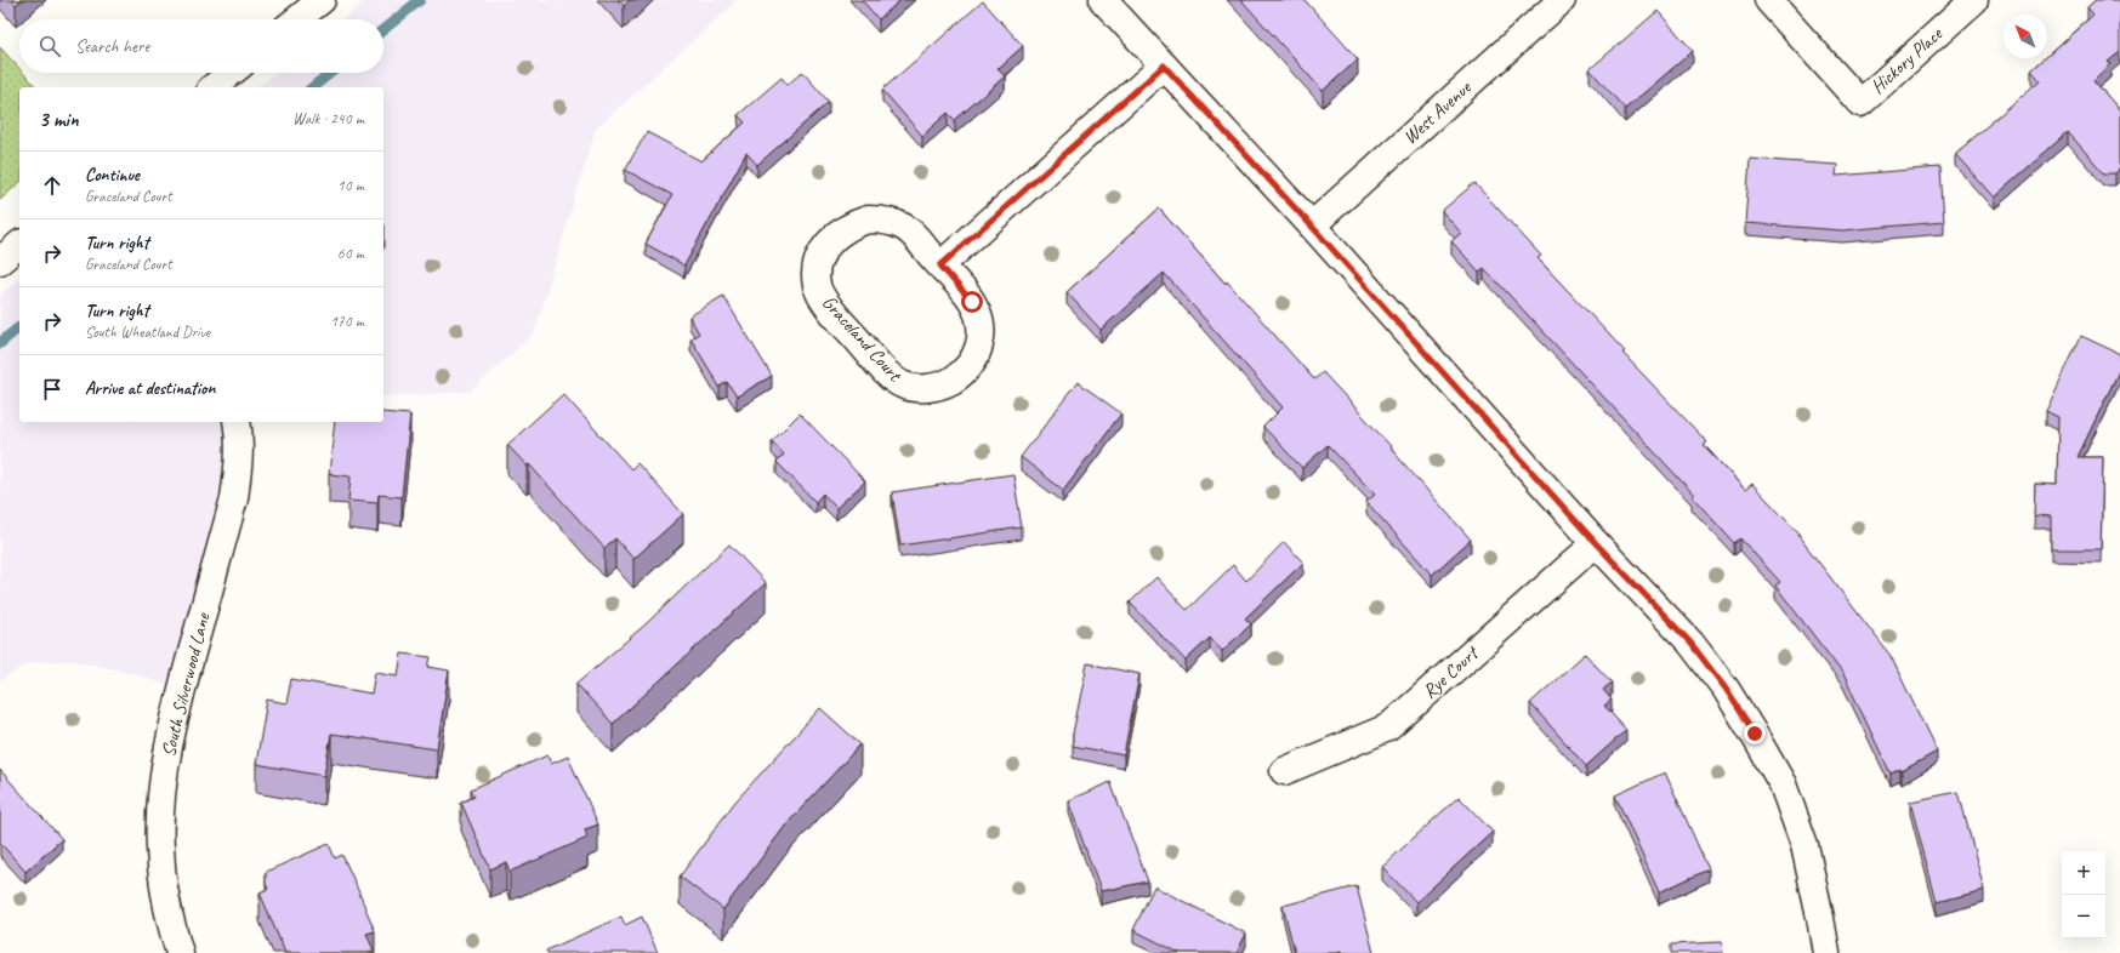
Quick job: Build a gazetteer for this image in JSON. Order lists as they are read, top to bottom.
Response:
{
  "streets": {
    "street": [
      "Hickory Place",
      "West Avenue",
      "Graceland Court",
      "Rye Court",
      "South Silverwood Lane"
    ]
  },
  "north": "top left",
  "page": {
    "search": "Search here",
    "heading": ["3 min", "Walk · 240 m"],
    "list": [
      ["Continue", "Graceland Court", "10 m"],
      ["Turn right", "Graceland Court", "60 m"],
      ["Turn right", "South Wheatland Drive", "170 m"],
      "Arrive at destination"
    ],
    "map_buttons": ["+", "−"]
  }
}
